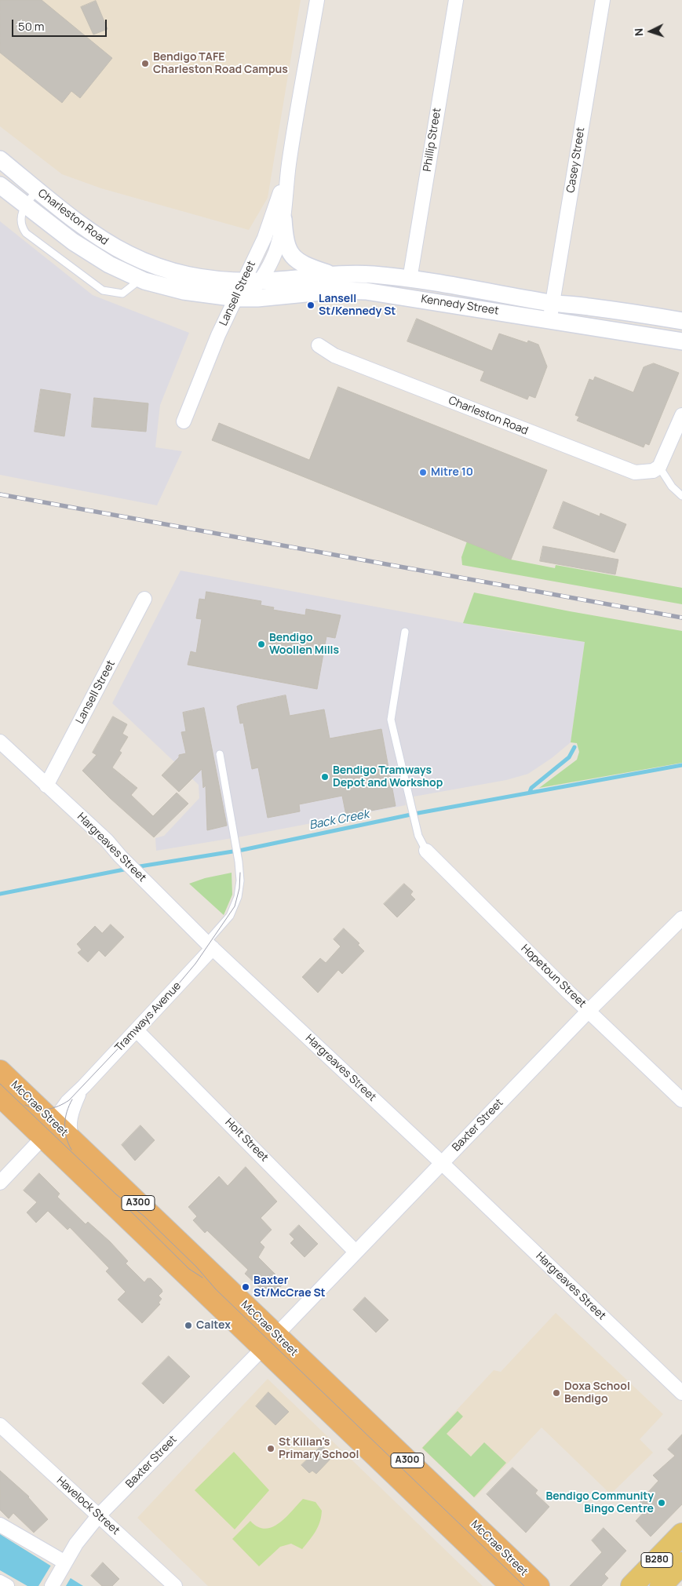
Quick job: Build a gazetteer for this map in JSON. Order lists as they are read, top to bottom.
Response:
{
  "streets": {
    "highway": ["McCrae Street", "A300"],
    "main road": ["B280"],
    "street": [
      "Phillip Street",
      "Casey Street",
      "Charleston Road",
      "Lansell Street",
      "Kennedy Street",
      "Hargreaves Street",
      "Hopetoun Street",
      "Tramways Avenue",
      "Baxter Street",
      "Holt Street",
      "Havelock Street"
    ]
  },
  "crossings": [
    ["Phillip Street", "Kennedy Street"],
    ["Casey Street", "Kennedy Street"],
    ["Charleston Road", "Lansell Street"],
    ["Charleston Road", "Kennedy Street"],
    ["Lansell Street", "Kennedy Street"],
    ["Lansell Street", "Hargreaves Street"],
    ["Hargreaves Street", "Tramways Avenue"],
    ["Hargreaves Street", "Baxter Street"],
    ["Hopetoun Street", "Baxter Street"],
    ["Tramways Avenue", "McCrae Street"],
    ["Tramways Avenue", "Holt Street"],
    ["McCrae Street", "Baxter Street"],
    ["Baxter Street", "Holt Street"],
    ["Baxter Street", "Havelock Street"]
  ],
  "water": ["Back Creek"],
  "places": [
    "Bendigo TAFE Charleston Road Campus",
    "Lansell St/Kennedy St",
    "Mitre 10",
    "Bendigo Woollen Mills",
    "Bendigo Tramways Depot and Workshop",
    "Baxter St/McCrae St",
    "Caltex",
    "Doxa School Bendigo",
    "St Kilian's Primary School",
    "Bendigo Community Bingo Centre"
  ],
  "scale_bar": "50 m",
  "north": "left"
}
